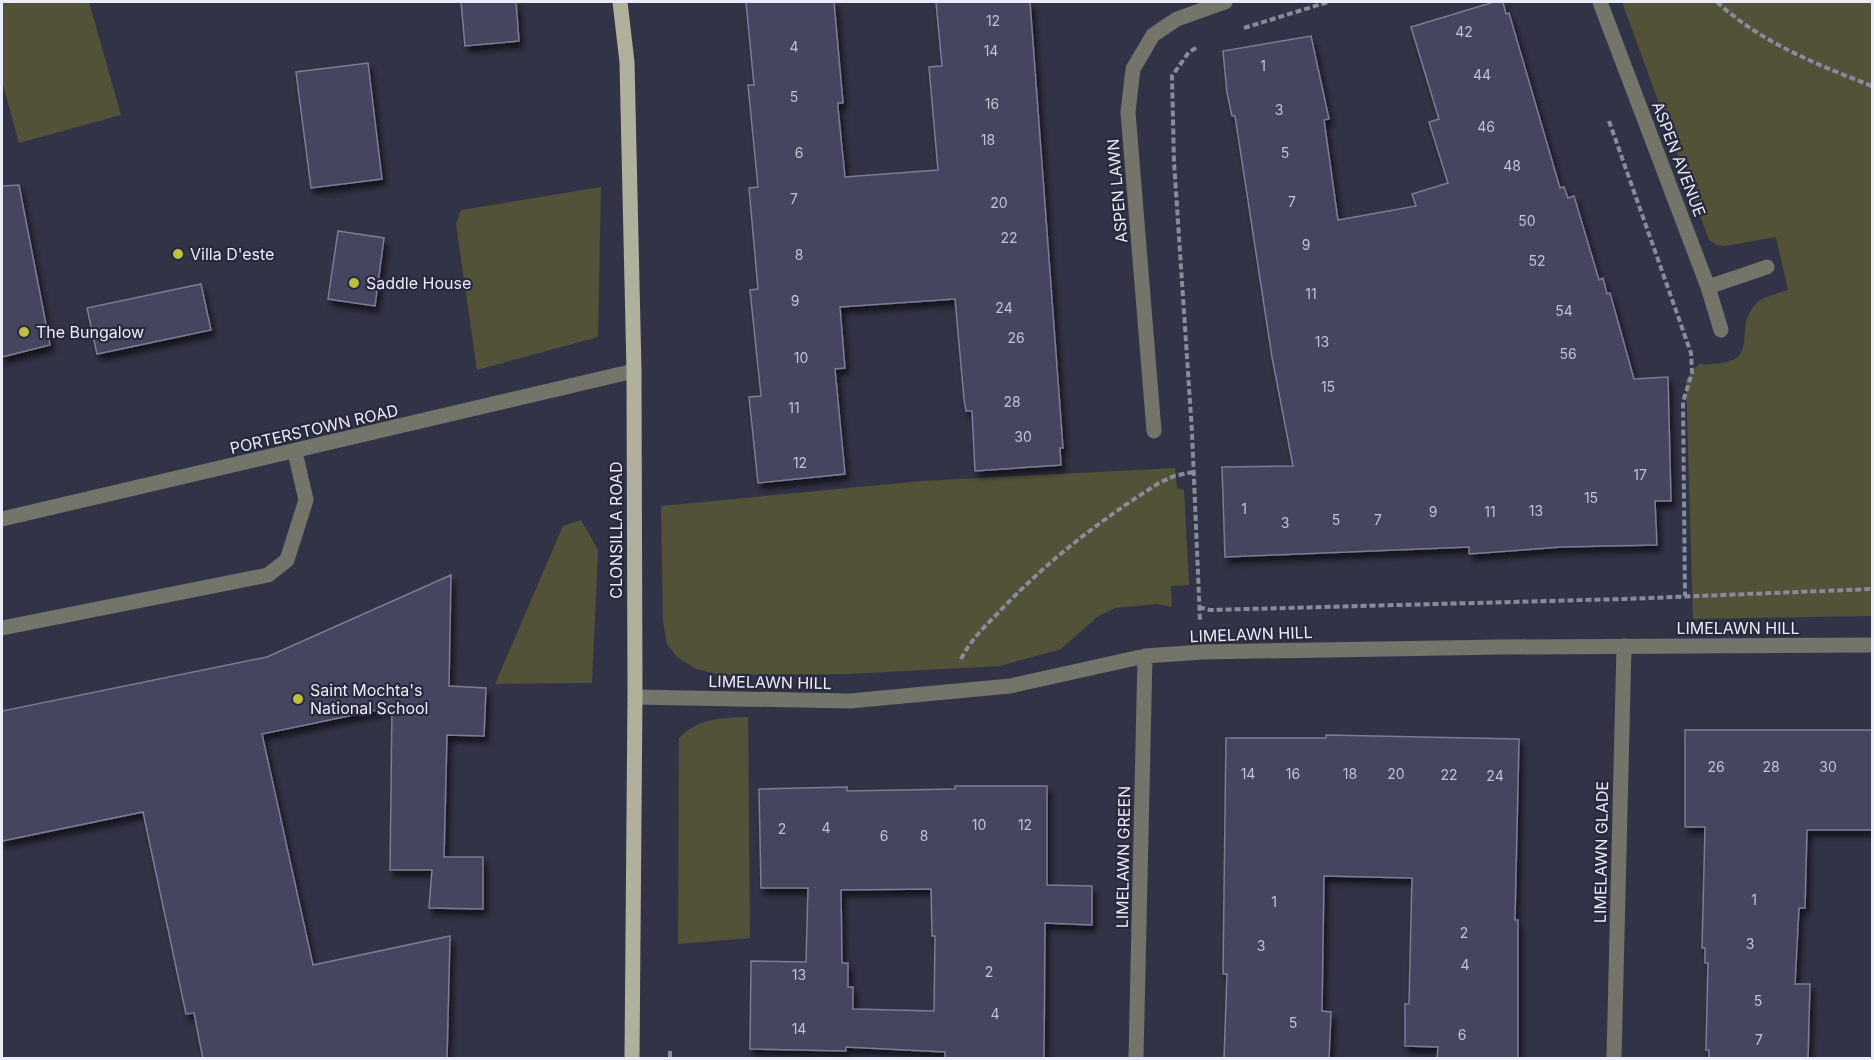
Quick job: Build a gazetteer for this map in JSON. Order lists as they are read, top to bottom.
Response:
{
  "streets": {
    "main road": ["CLONSILLA ROAD"],
    "street": [
      "ASPEN AVENUE",
      "ASPEN LAWN",
      "PORTERSTOWN ROAD",
      "LIMELAWN HILL",
      "LIMELAWN GLADE",
      "LIMELAWN GREEN"
    ]
  },
  "crossings": [
    ["PORTERSTOWN ROAD", "CLONSILLA ROAD"],
    ["CLONSILLA ROAD", "LIMELAWN HILL"],
    ["LIMELAWN HILL", "LIMELAWN GLADE"],
    ["LIMELAWN HILL", "LIMELAWN GREEN"]
  ],
  "places": [
    "Villa D'este",
    "Saddle House",
    "The Bungalow",
    "Saint Mochta's National School"
  ],
  "house_numbers": [
    "12",
    "42",
    "4",
    "14",
    "1",
    "44",
    "5",
    "16",
    "3",
    "46",
    "18",
    "6",
    "5",
    "48",
    "7",
    "7",
    "20",
    "50",
    "22",
    "9",
    "8",
    "52",
    "11",
    "9",
    "24",
    "54",
    "26",
    "13",
    "56",
    "10",
    "15",
    "28",
    "11",
    "30",
    "12",
    "17",
    "15",
    "1",
    "13",
    "9",
    "11",
    "5",
    "7",
    "3",
    "26",
    "28",
    "30",
    "14",
    "16",
    "18",
    "20",
    "22",
    "24",
    "10",
    "12",
    "4",
    "2",
    "6",
    "8",
    "1",
    "1",
    "2",
    "3",
    "3",
    "4",
    "2",
    "13",
    "5",
    "4",
    "5",
    "14",
    "6",
    "7"
  ]
}
